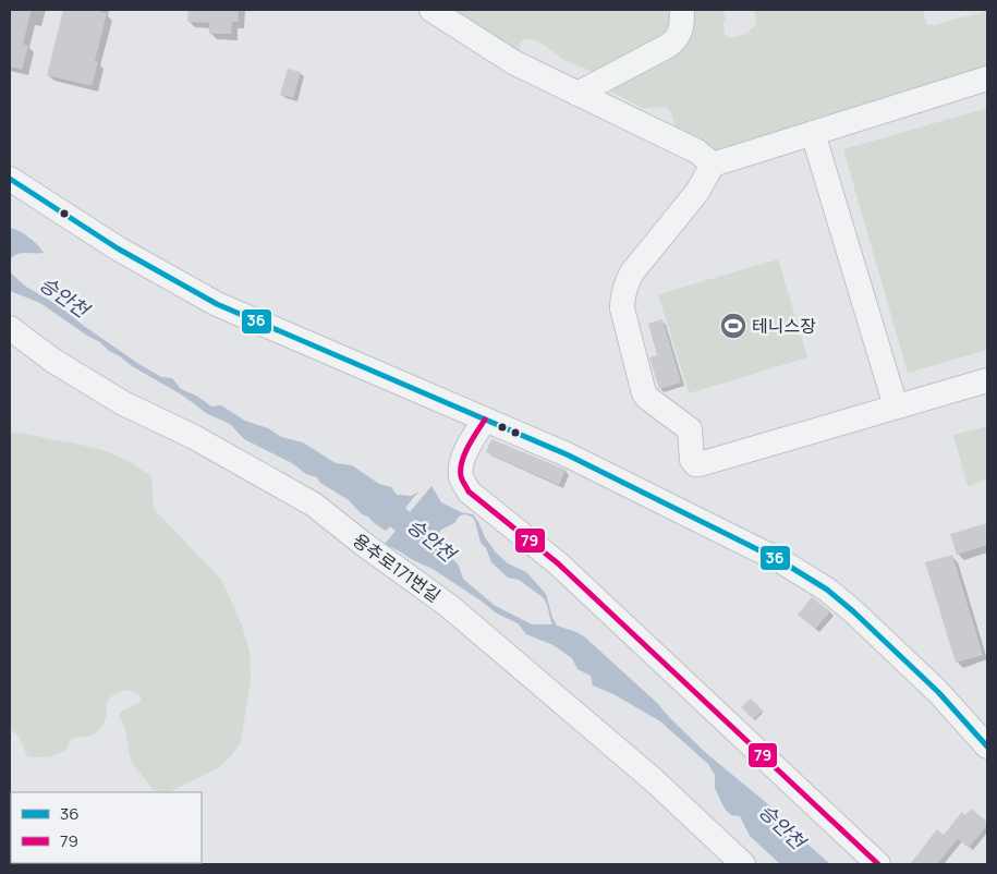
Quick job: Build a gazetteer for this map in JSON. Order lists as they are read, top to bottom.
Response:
{
  "streets": {
    "street": ["용추로171번길"]
  },
  "water": ["승안천"],
  "places": {
    "sports": ["테니스장"]
  },
  "lines": ["transit line 36", "transit line 79"],
  "legend": ["36", "79"]
}
